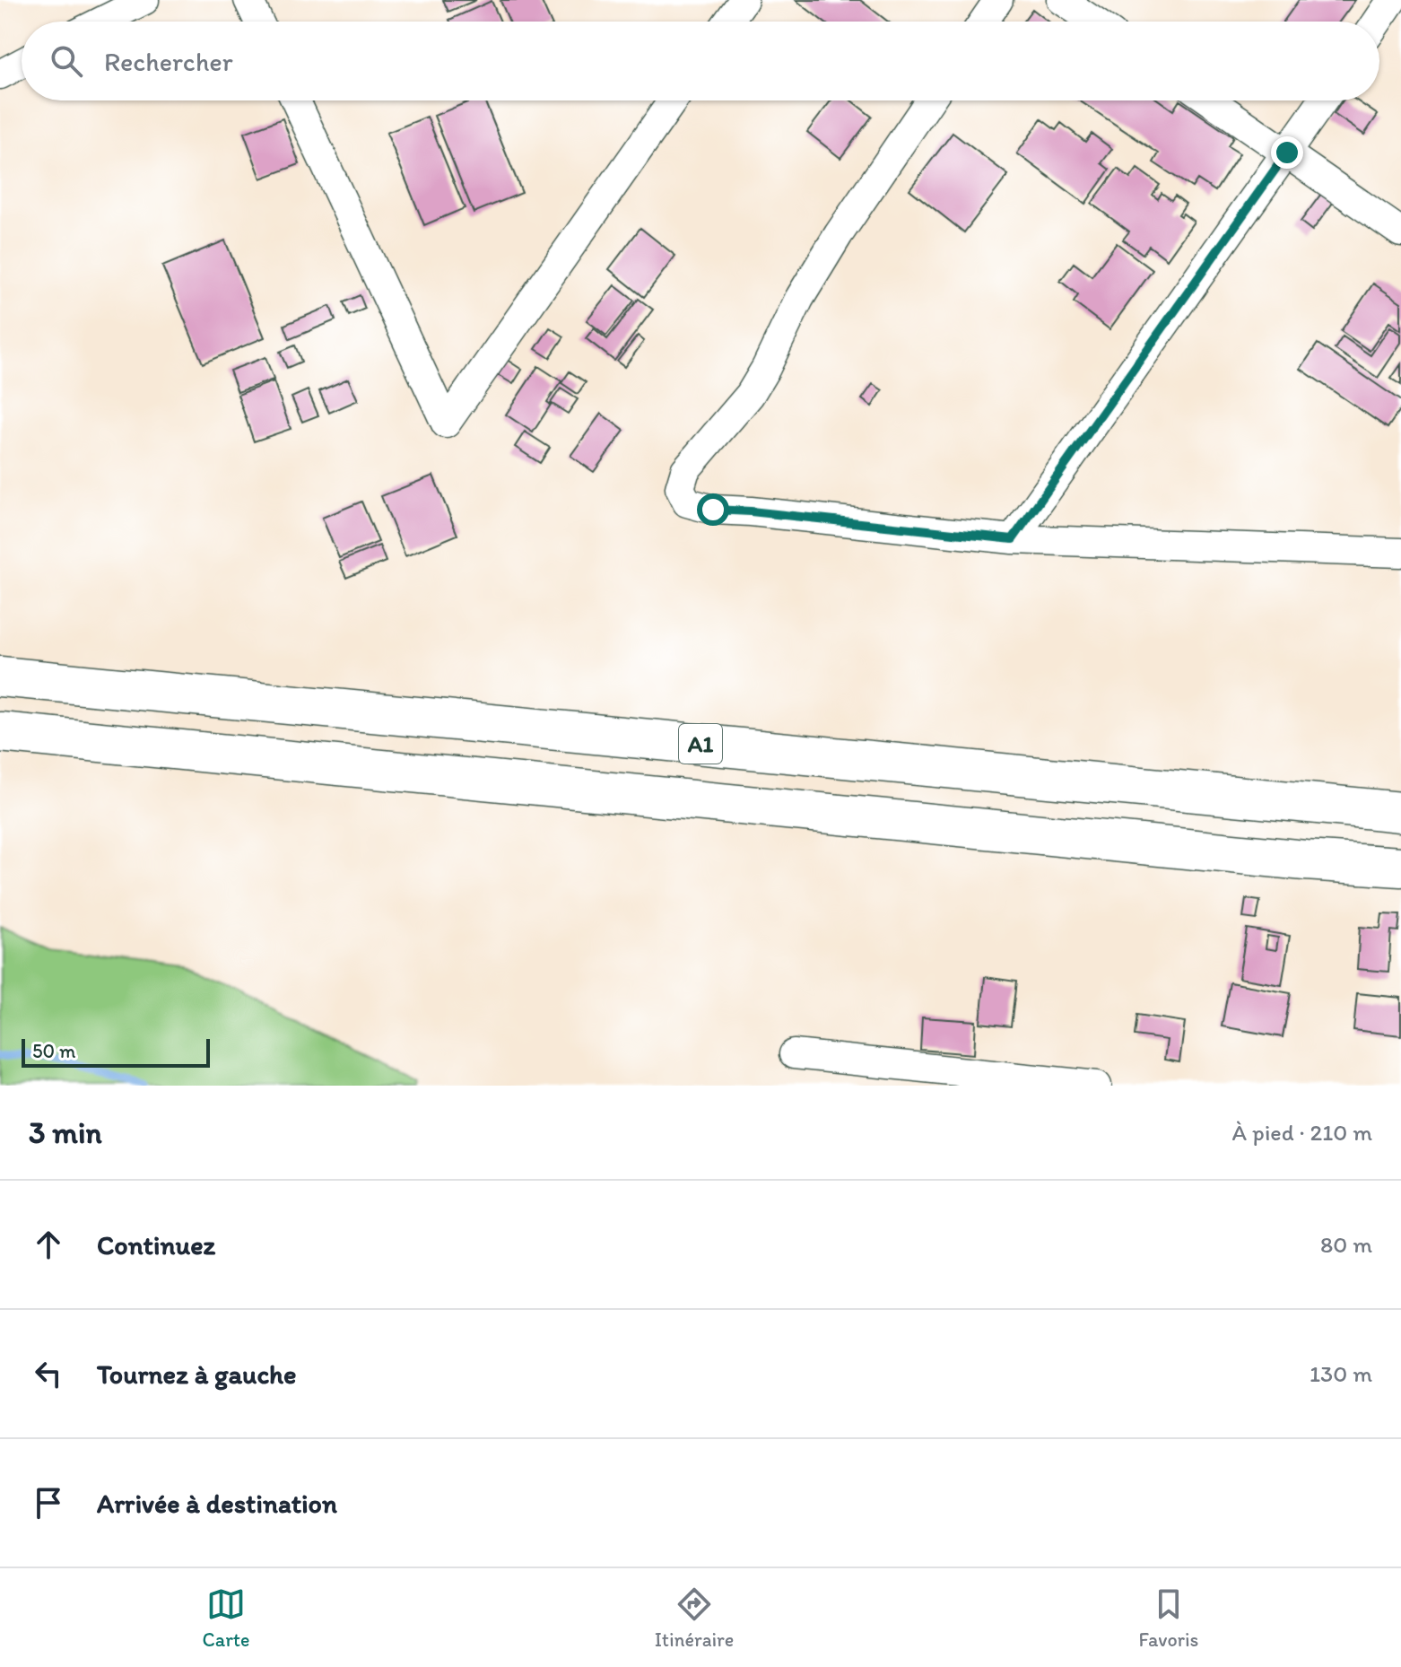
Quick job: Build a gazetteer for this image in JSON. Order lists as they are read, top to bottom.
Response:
{
  "streets": {
    "main road": ["A1"]
  },
  "scale_bar": "50 m",
  "page": {
    "search": "Rechercher",
    "scale": "50 m",
    "heading": ["3 min", "À pied · 210 m"],
    "list": [
      ["Continuez", "80 m"],
      ["Tournez à gauche", "130 m"],
      "Arrivée à destination"
    ],
    "nav": ["Carte", "Itinéraire", "Favoris"]
  }
}
